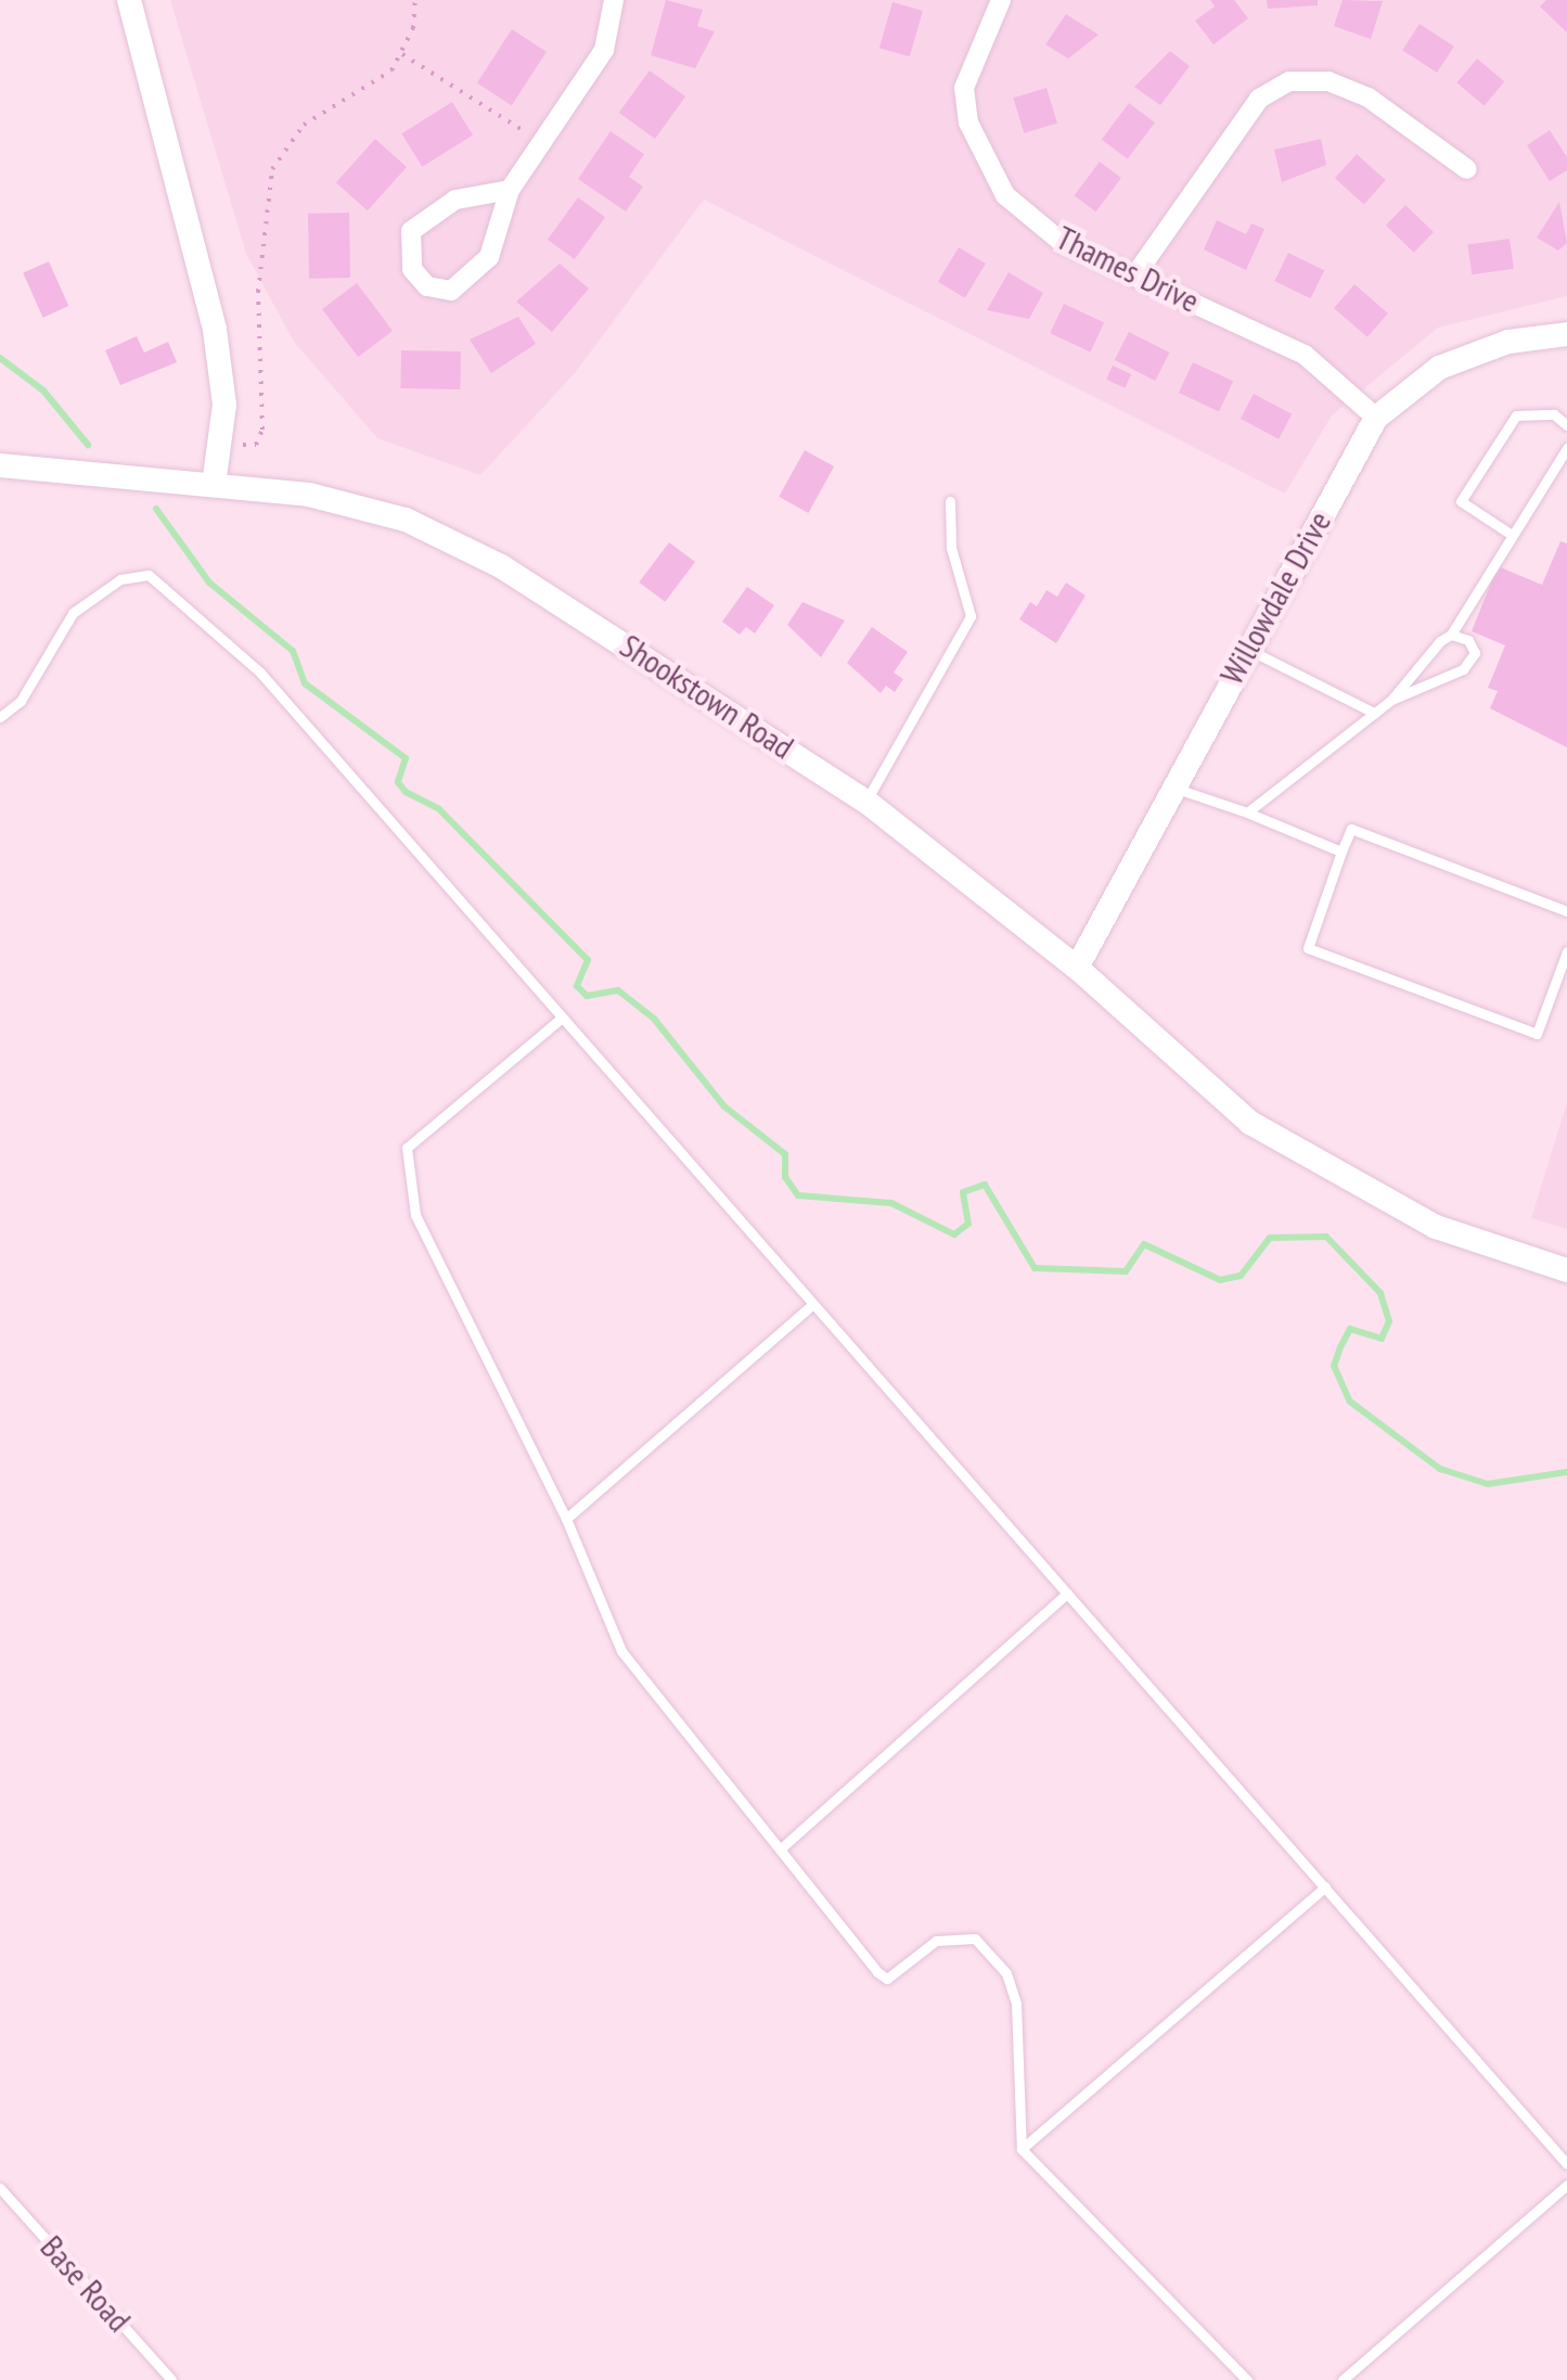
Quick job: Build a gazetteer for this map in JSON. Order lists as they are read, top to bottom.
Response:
{
  "streets": {
    "street": ["Thames Drive", "Willowdale Drive", "Shookstown Road"],
    "lane": ["Base Road"]
  },
  "crossings": [
    ["Thames Drive", "Willowdale Drive"],
    ["Willowdale Drive", "Shookstown Road"]
  ]
}
